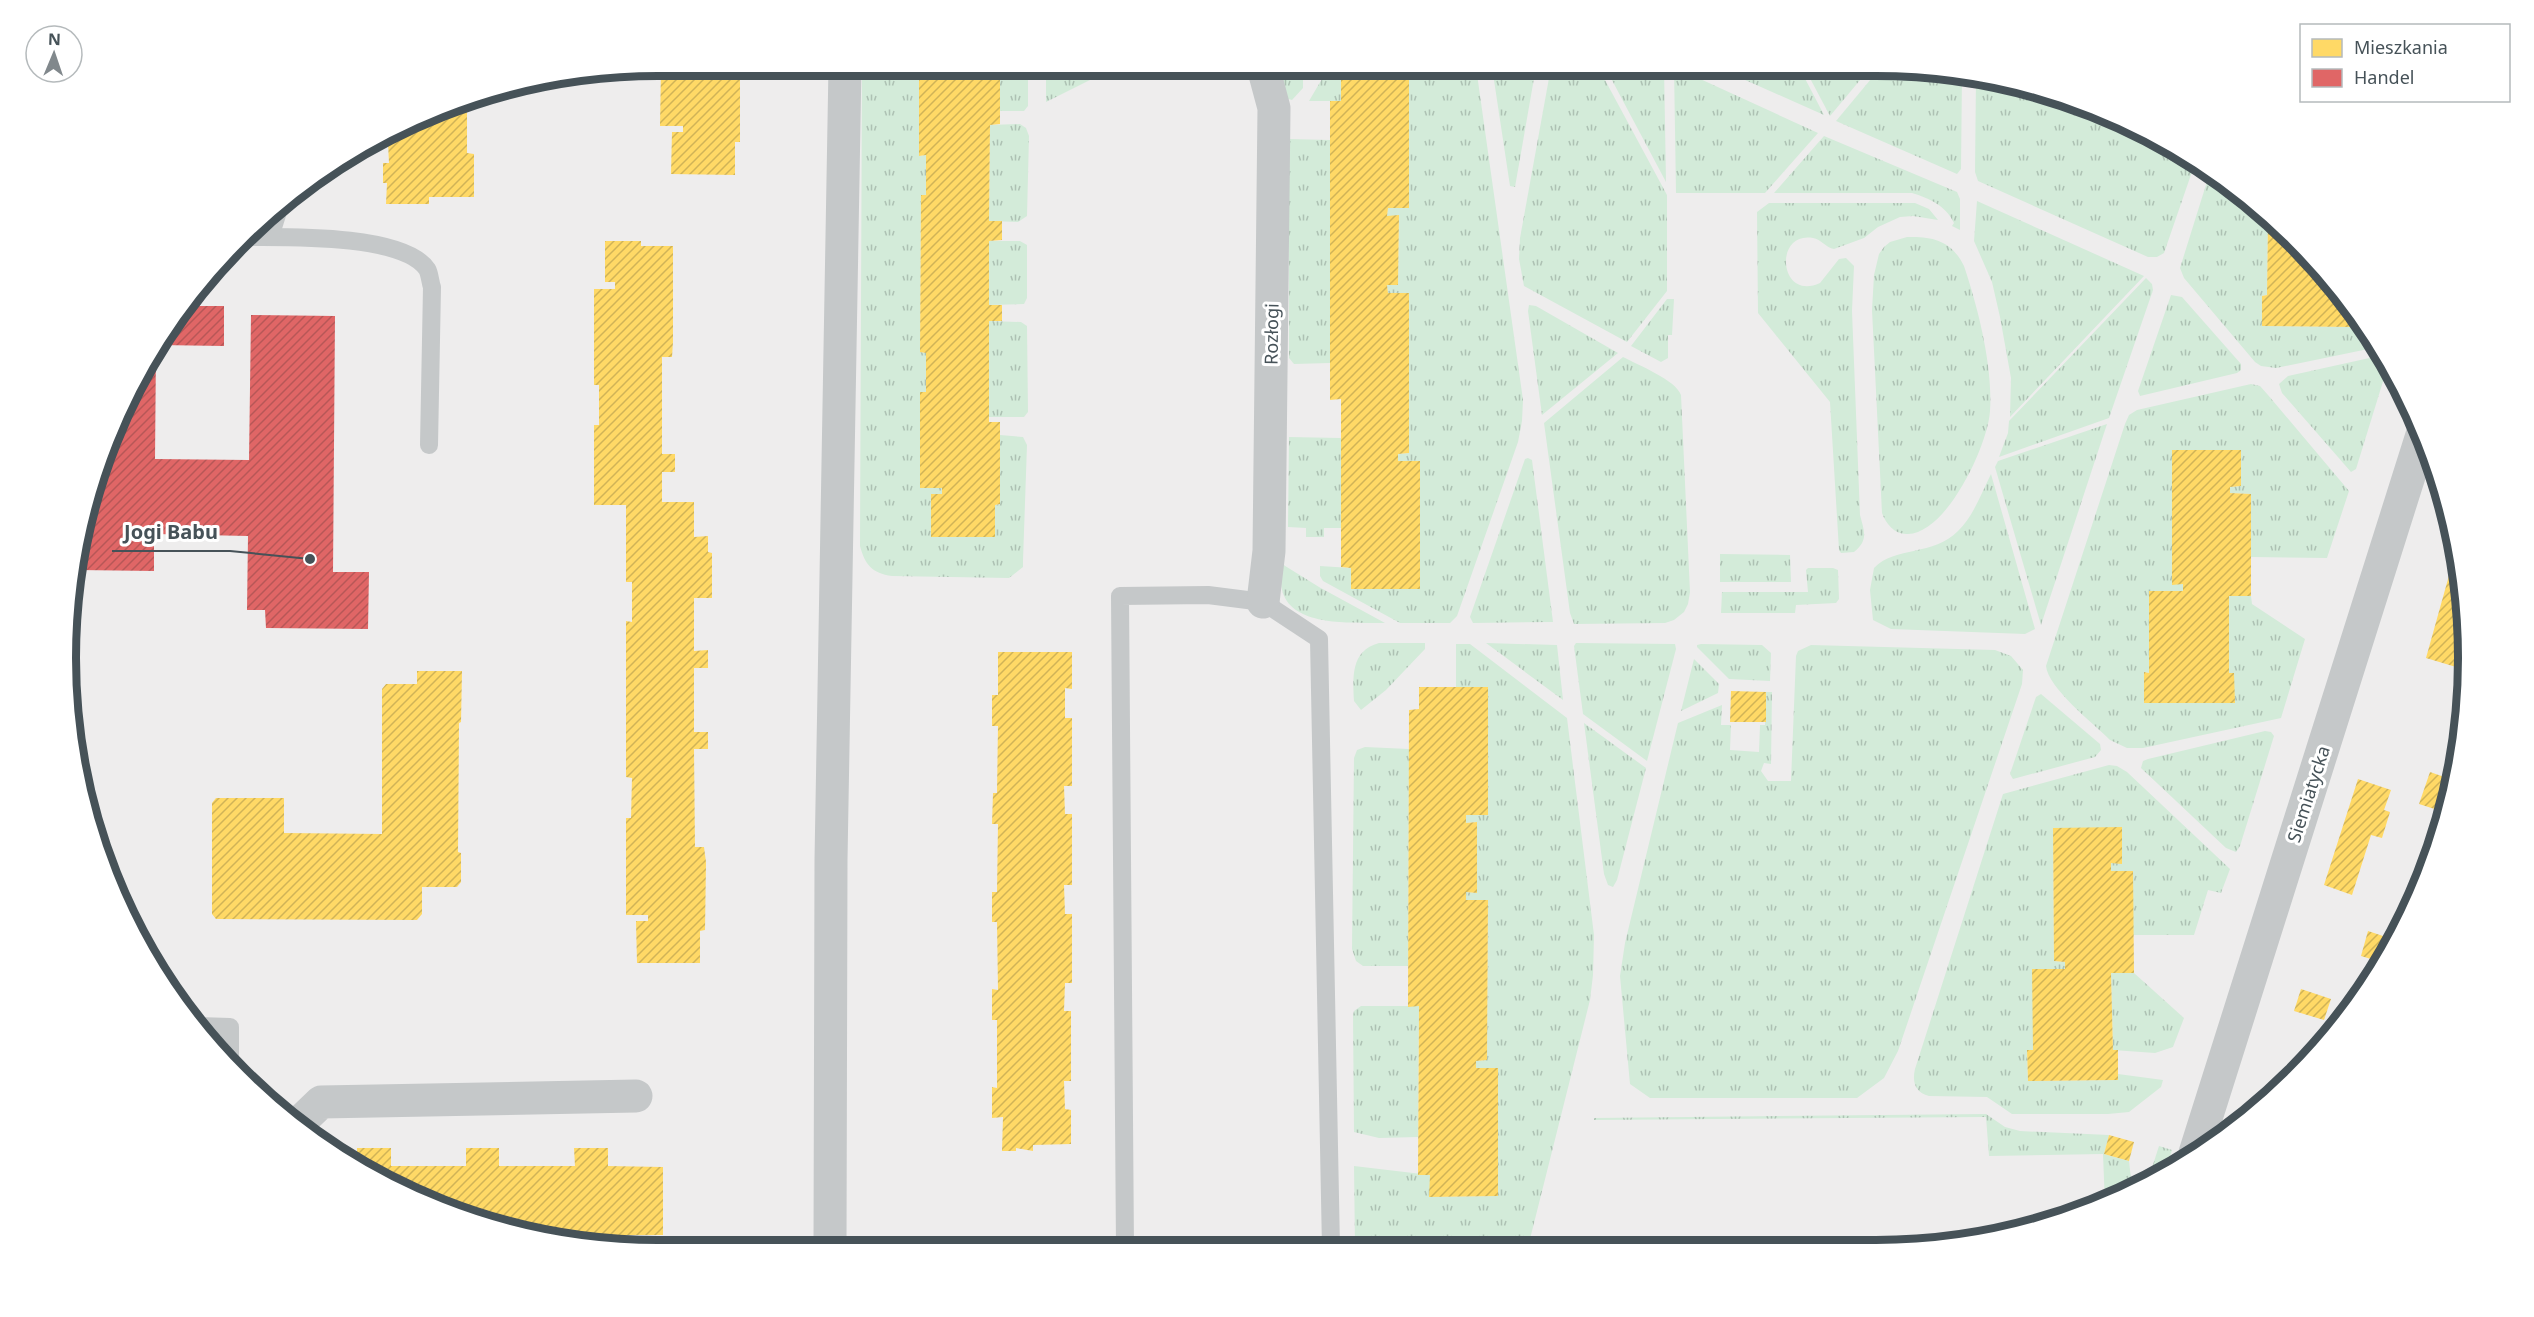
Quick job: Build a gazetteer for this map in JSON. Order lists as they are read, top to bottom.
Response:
{
  "streets": {
    "street": ["Rozłogi", "Siemiatycka"]
  },
  "places": ["Jogi Babu"],
  "legend": ["Mieszkania", "Handel"],
  "north": "top"
}
